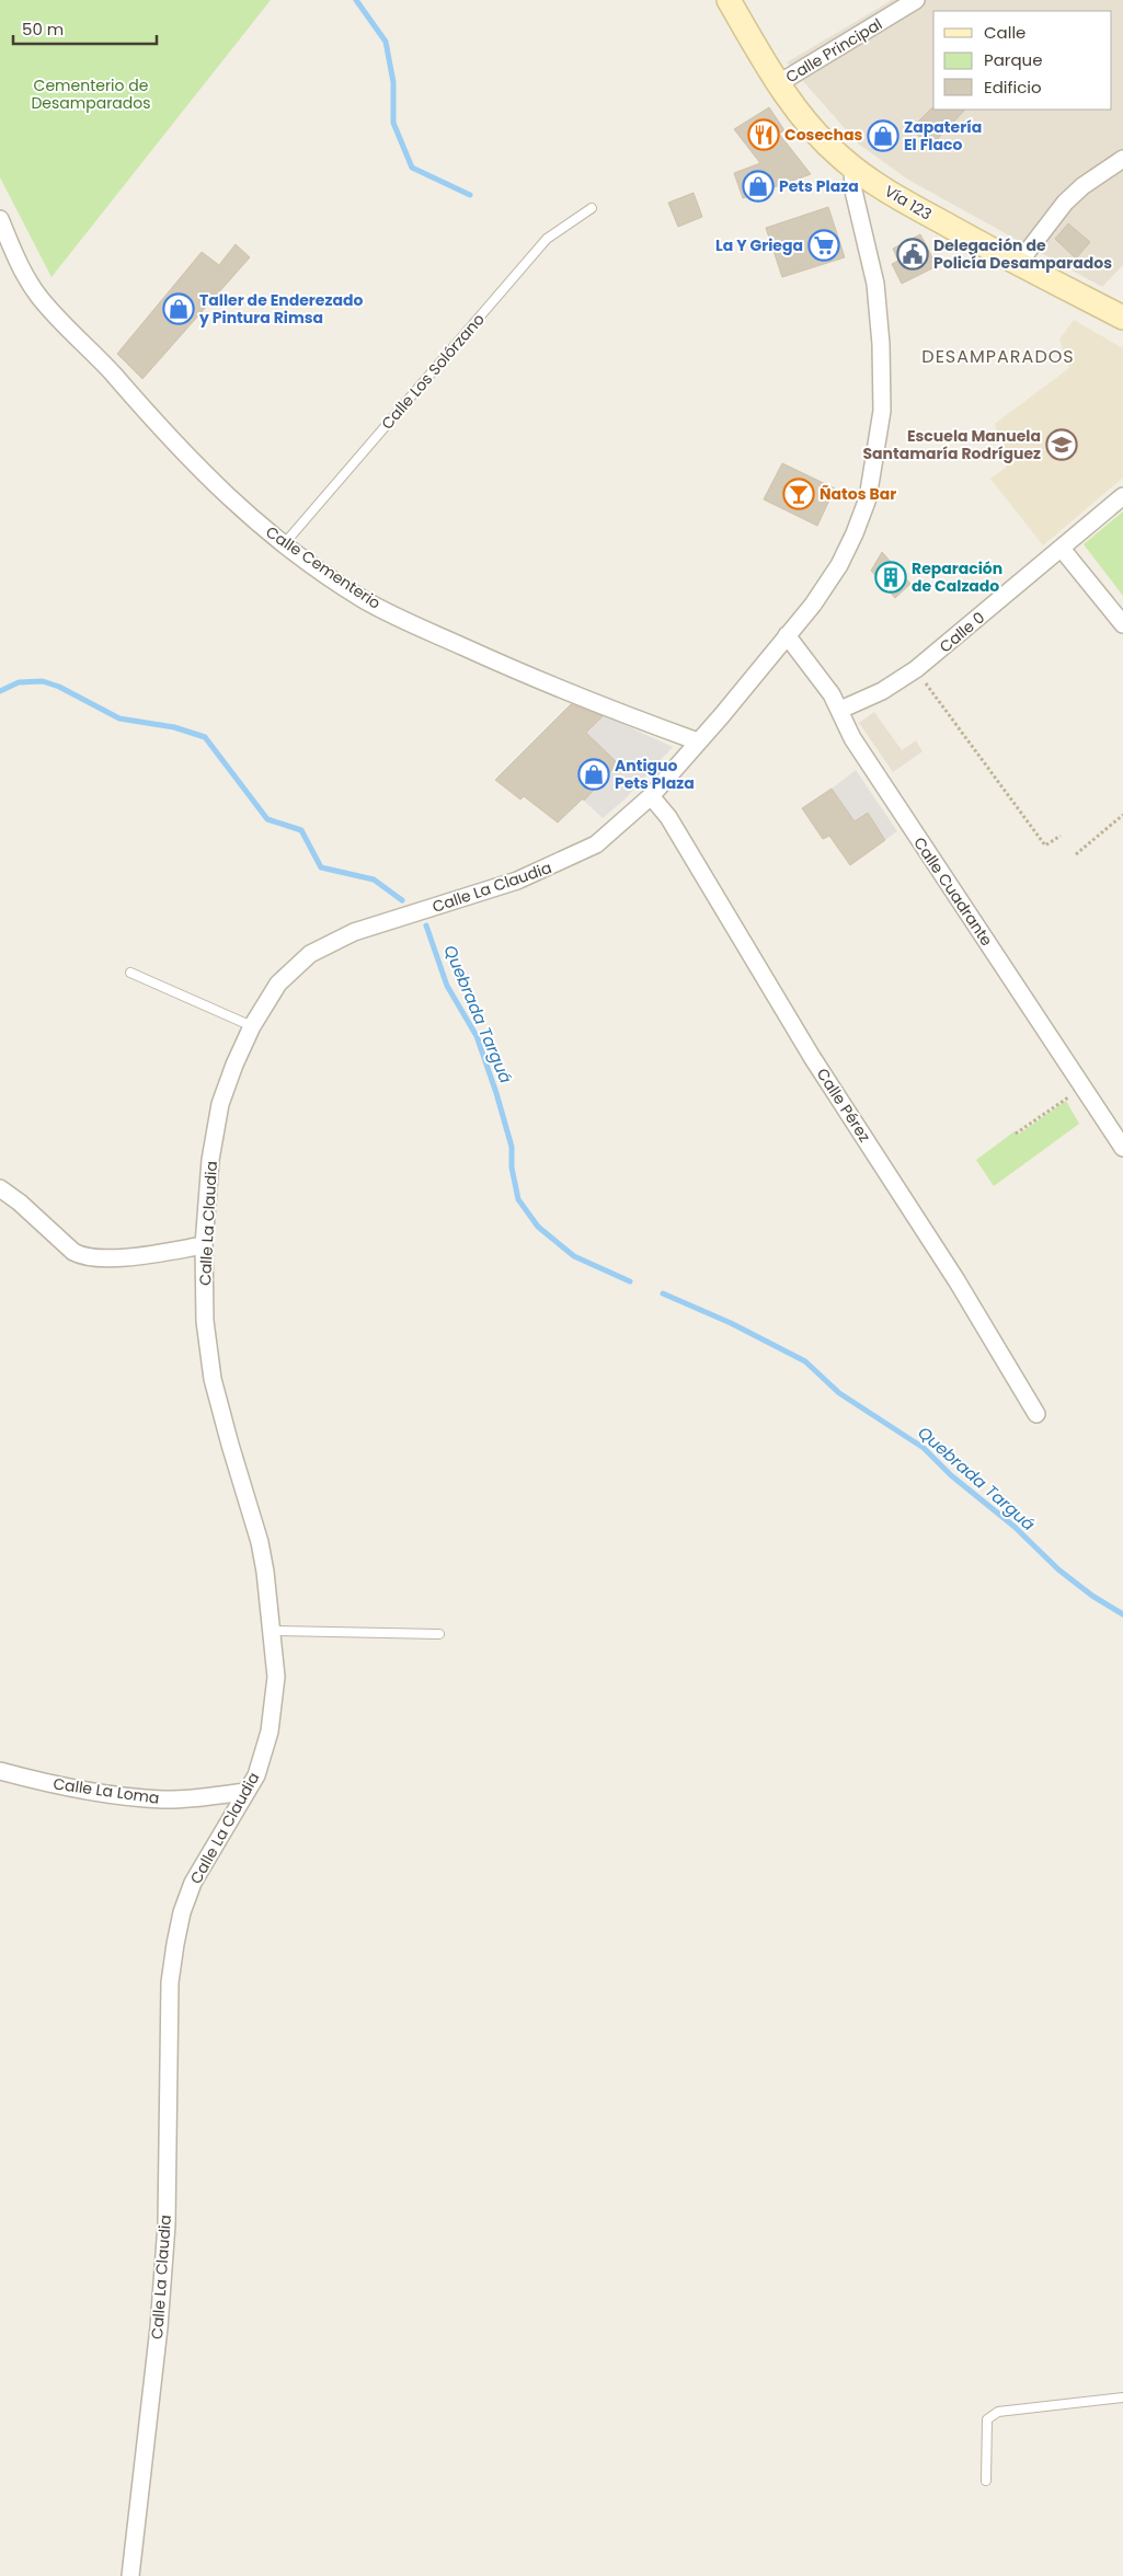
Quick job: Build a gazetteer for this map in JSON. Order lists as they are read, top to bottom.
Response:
{
  "streets": {
    "main road": ["Vía 123"],
    "street": [
      "Calle Principal",
      "Calle Cementerio",
      "Calle 0",
      "Calle La Claudia",
      "Calle Cuadrante",
      "Calle Pérez",
      "Calle La Loma"
    ],
    "lane": ["Calle Los Solórzano"]
  },
  "crossings": [
    ["Calle Principal", "Vía 123"],
    ["Vía 123", "Calle La Claudia"],
    ["Calle Los Solórzano", "Calle Cementerio"],
    ["Calle Cementerio", "Calle La Claudia"],
    ["Calle 0", "Calle Cuadrante"],
    ["Calle La Claudia", "Calle Cuadrante"],
    ["Calle La Claudia", "Calle Pérez"],
    ["Calle La Claudia", "Calle La Loma"]
  ],
  "districts": ["DESAMPARADOS"],
  "water": ["Quebrada Targuá"],
  "parks": ["Cementerio de Desamparados"],
  "places": {
    "restaurant": ["Cosechas"],
    "shop": [
      "Zapatería El Flaco",
      "Pets Plaza",
      "Taller de Enderezado y Pintura Rimsa",
      "Antiguo Pets Plaza"
    ],
    "supermarket": ["La Y Griega"],
    "public building": ["Delegación de Policía Desamparados"],
    "school or university": ["Escuela Manuela Santamaría Rodríguez"],
    "bar": ["Ñatos Bar"],
    "building": ["Reparación de Calzado"]
  },
  "legend": ["Calle", "Parque", "Edificio"],
  "scale_bar": "50 m"
}
